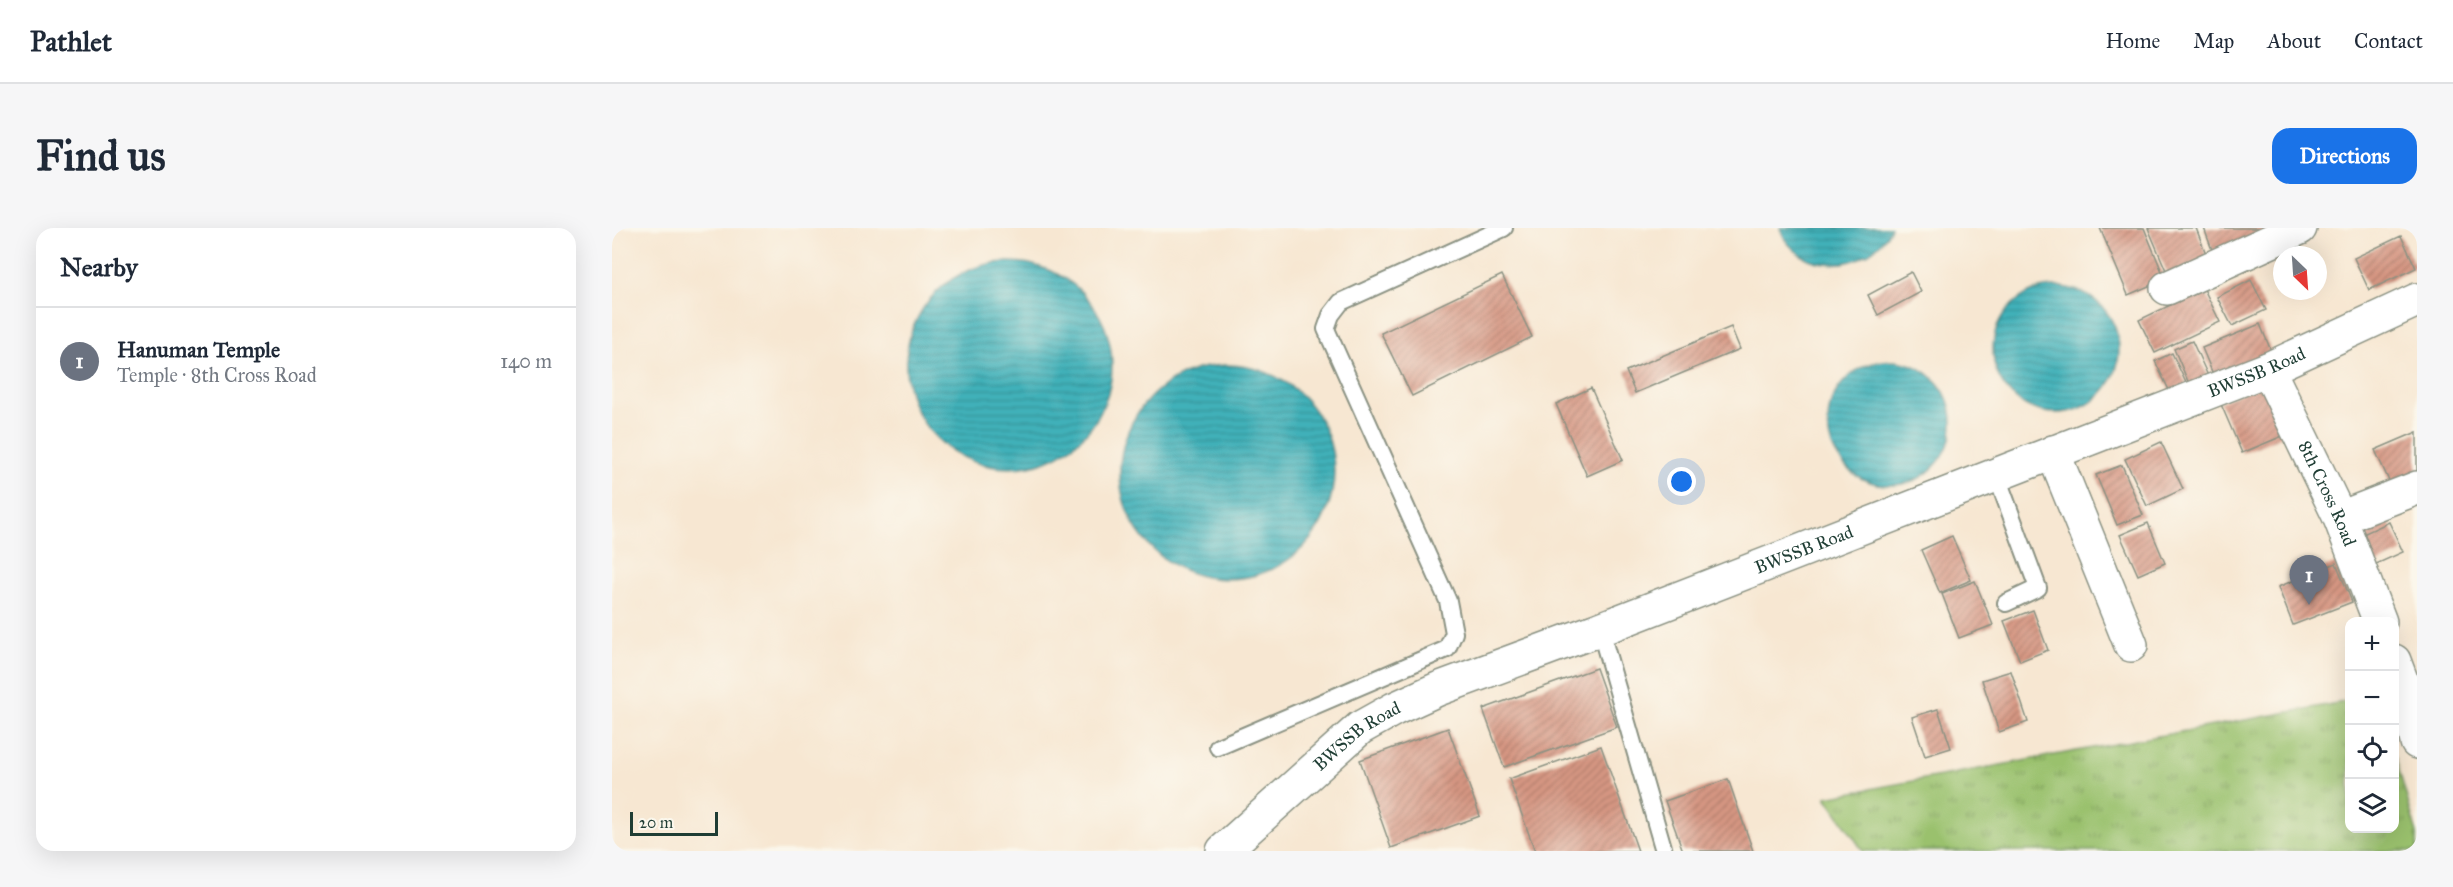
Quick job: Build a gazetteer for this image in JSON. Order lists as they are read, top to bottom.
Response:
{
  "streets": {
    "street": ["BWSSB Road", "8th Cross Road"]
  },
  "crossings": [
    ["BWSSB Road", "8th Cross Road"]
  ],
  "scale_bar": "20 m",
  "north": "bottom right",
  "page": {
    "header": "Pathlet",
    "nav": [
      "Home",
      "Map",
      "About",
      "Contact"
    ],
    "buttons": "Directions",
    "title": "Find us",
    "heading": "Nearby",
    "list": [
      {
        "mark": "1",
        "name": "Hanuman Temple",
        "note": "Temple · 8th Cross Road",
        "value": "140 m"
      }
    ],
    "pins": "1",
    "map_buttons": ["+", "−"],
    "scale": "20 m"
  }
}
